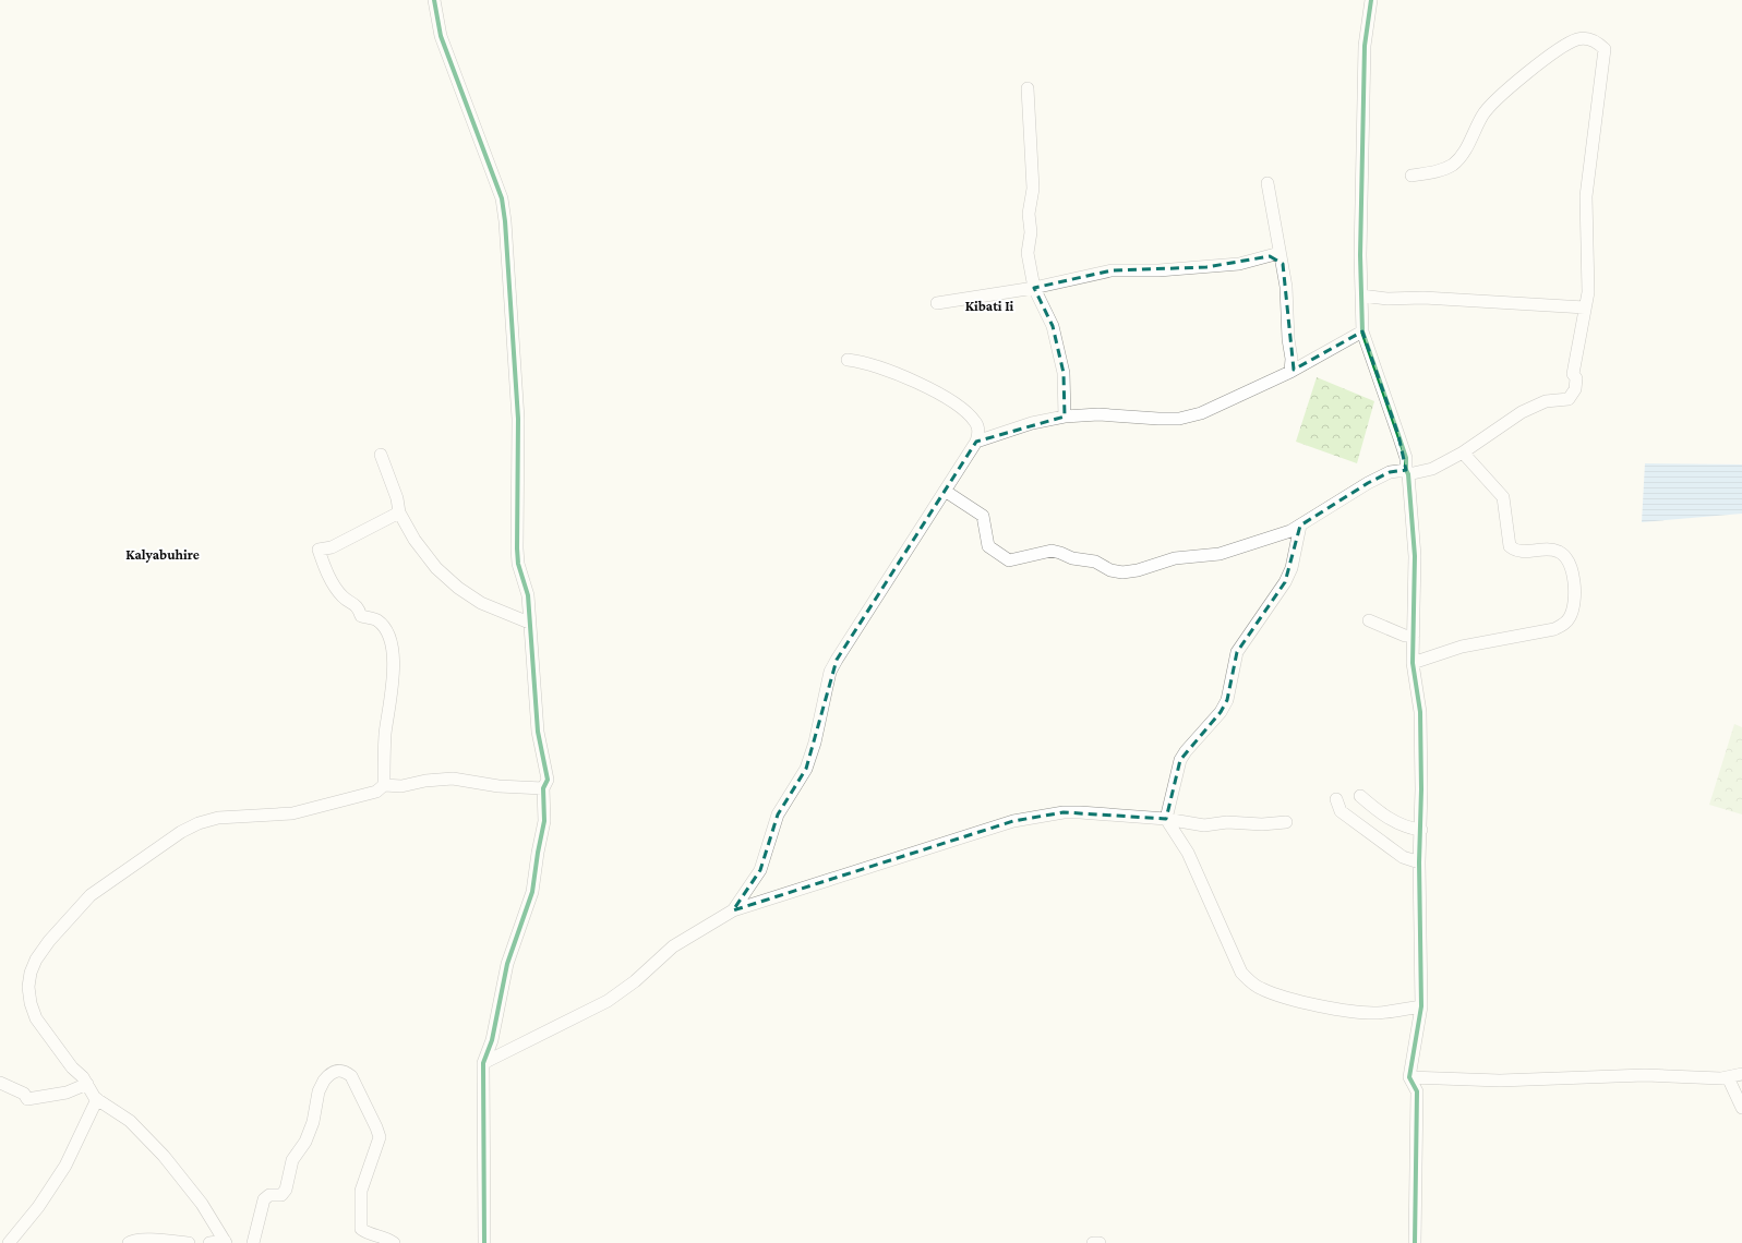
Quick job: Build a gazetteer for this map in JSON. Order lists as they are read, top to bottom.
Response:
{
  "districts": ["Kibati Ii", "Kalyabuhire"]
}
